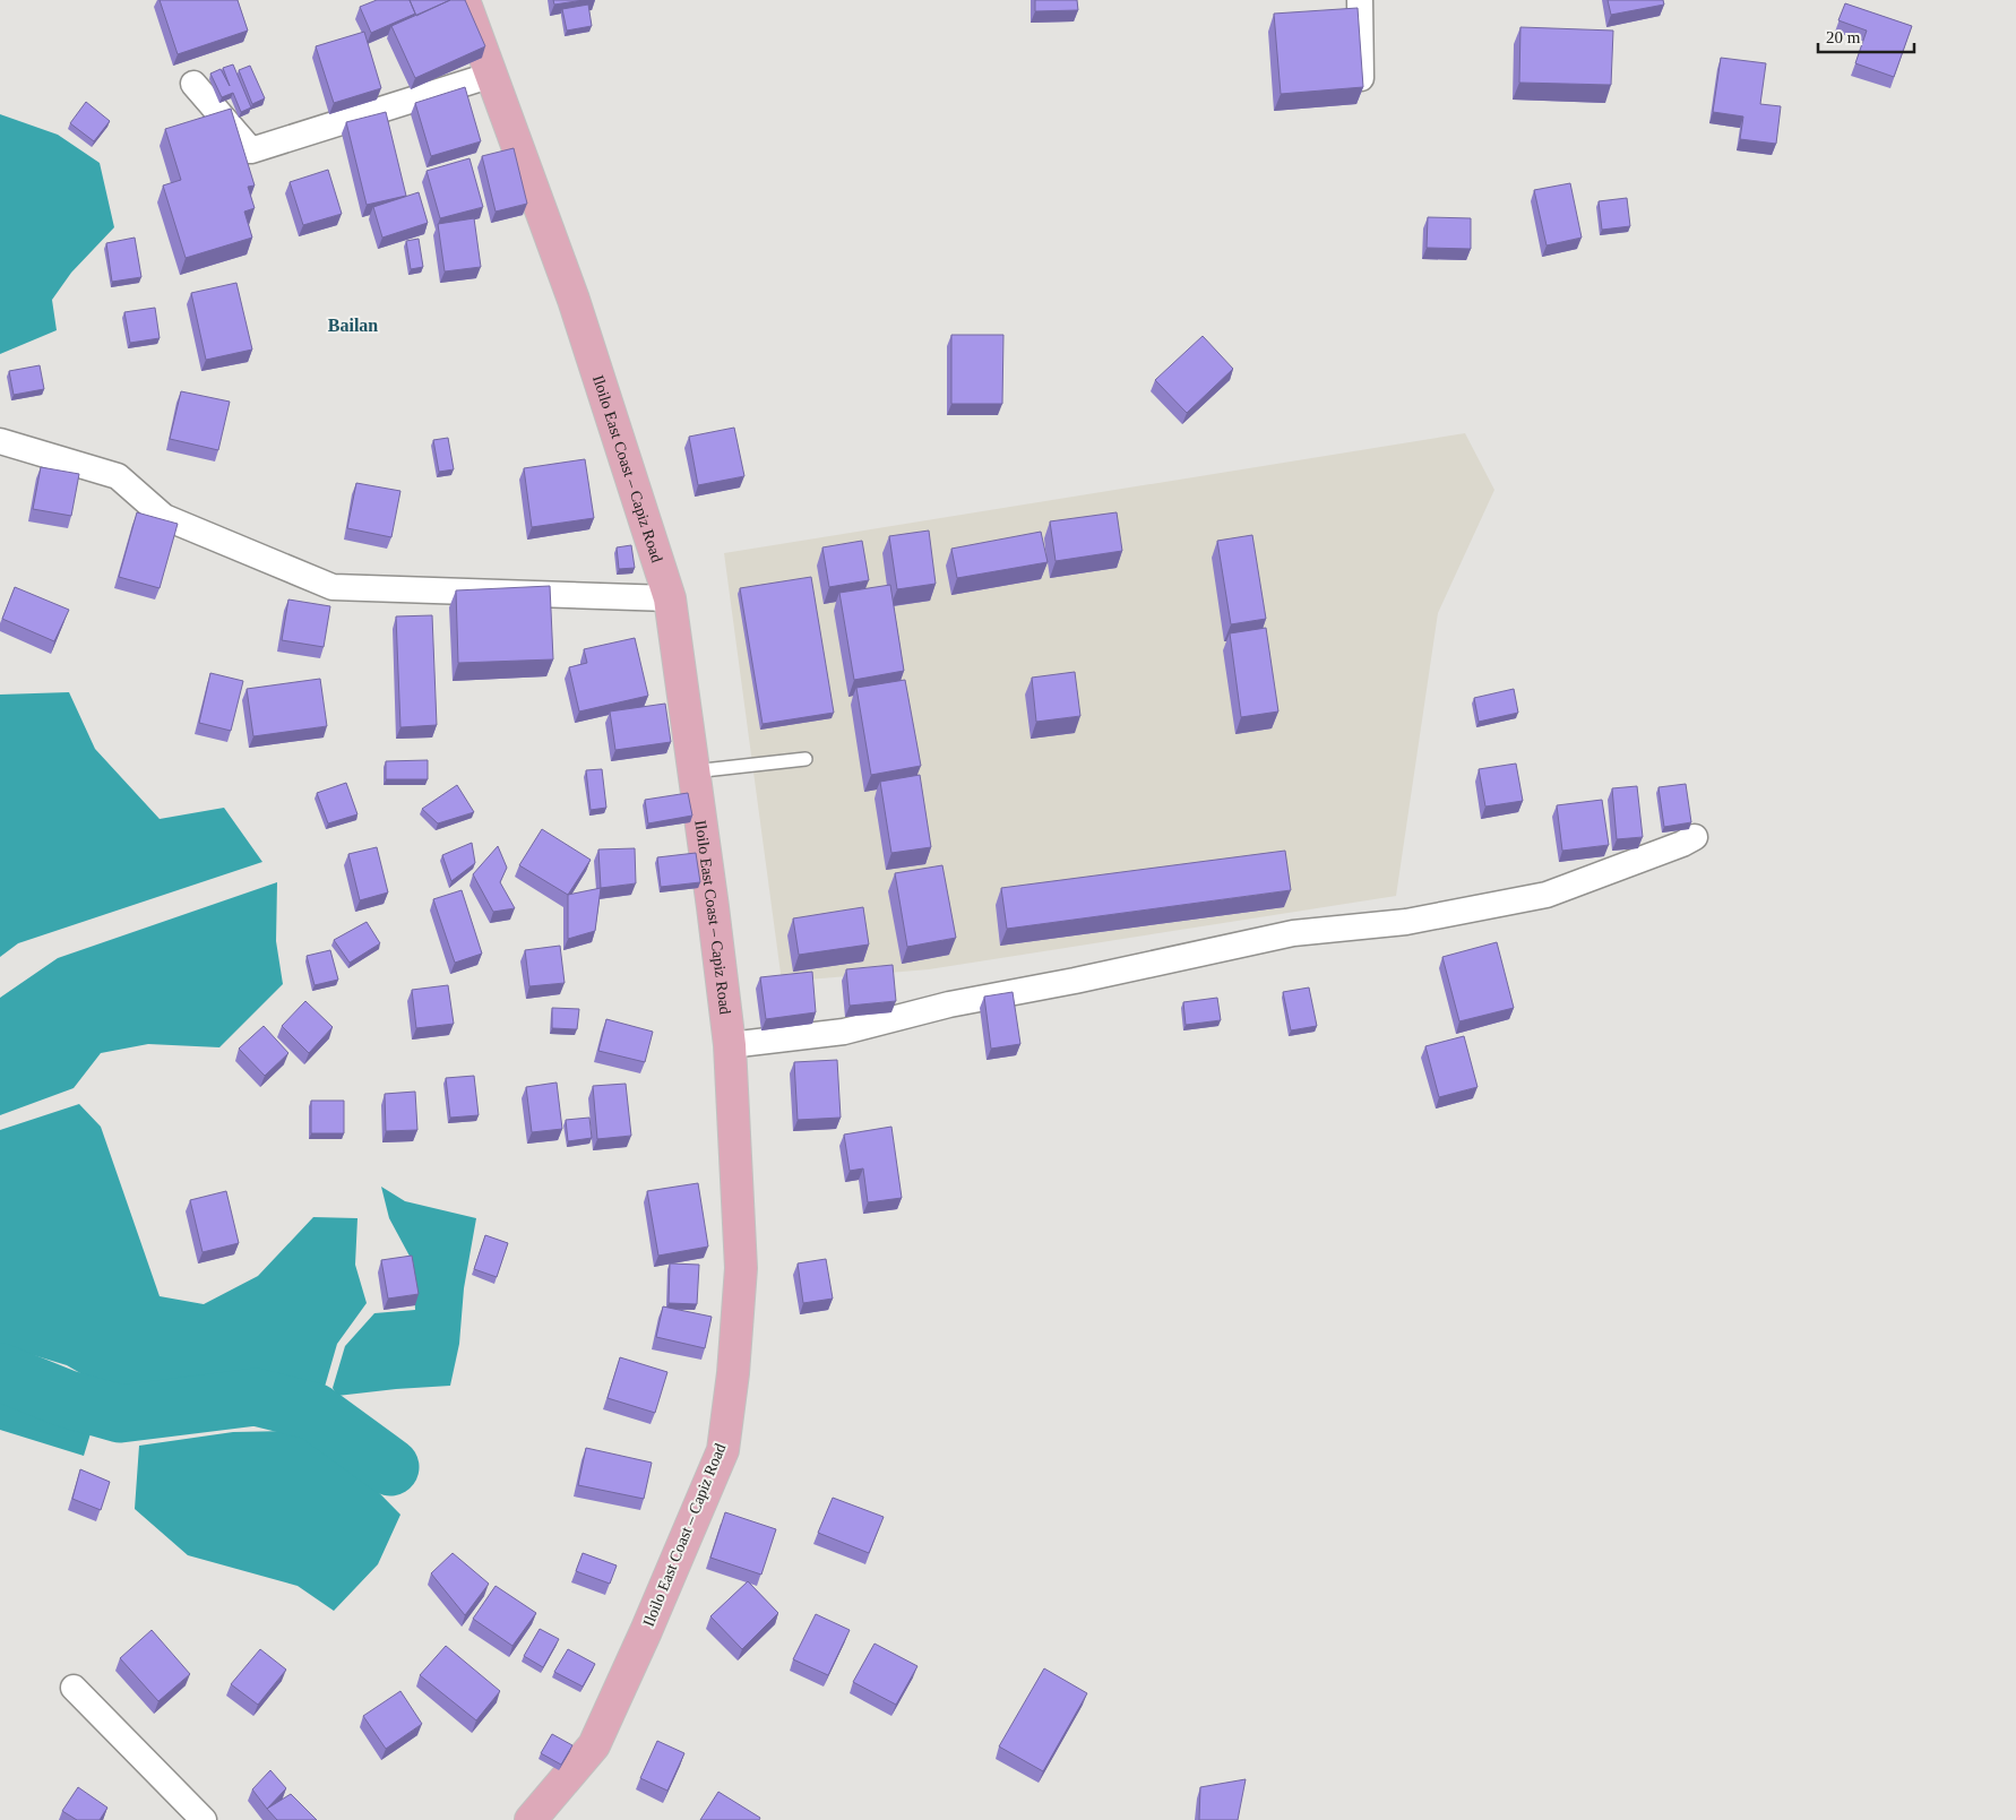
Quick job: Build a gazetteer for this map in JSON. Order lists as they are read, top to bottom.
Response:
{
  "streets": {
    "main road": ["Iloilo East Coast – Capiz Road"]
  },
  "districts": ["Bailan"],
  "scale_bar": "20 m"
}
